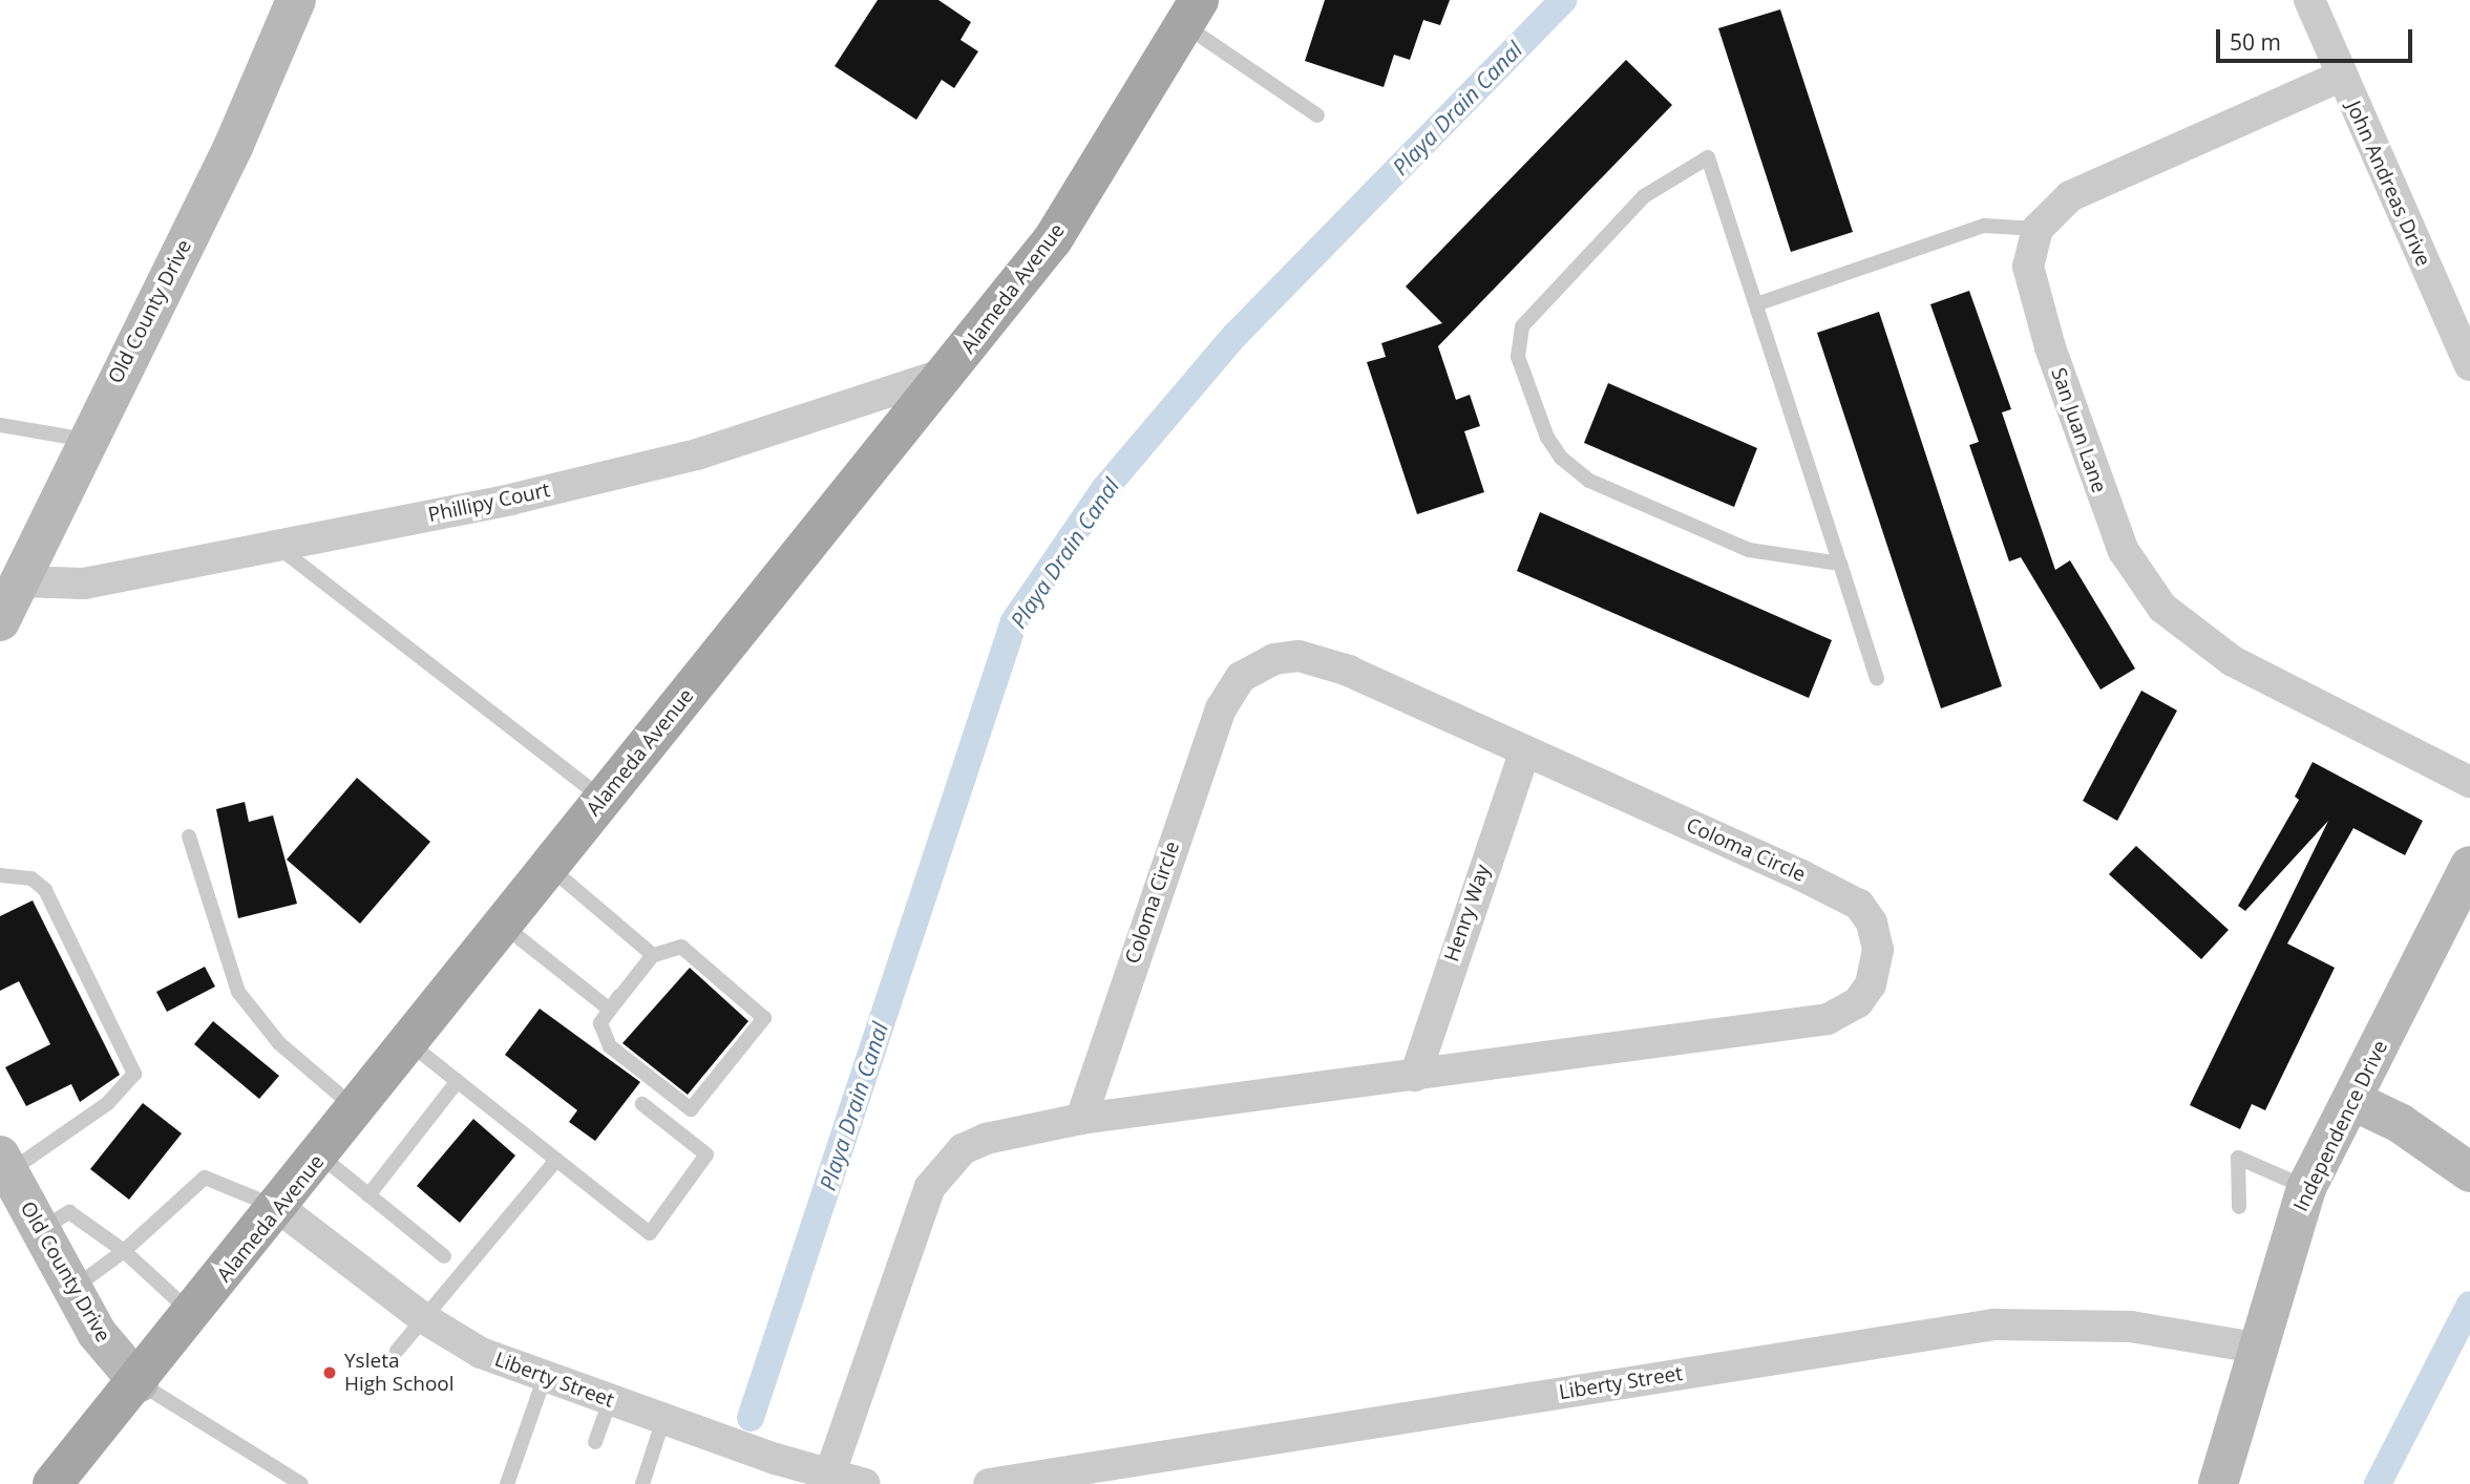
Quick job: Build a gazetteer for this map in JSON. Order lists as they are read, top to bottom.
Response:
{
  "streets": {
    "main road": ["Alameda Avenue"],
    "street": [
      "John Andreas Drive",
      "Old County Drive",
      "San Juan Lane",
      "Phillipy Court",
      "Coloma Circle",
      "Henry Way",
      "Independence Drive",
      "Liberty Street"
    ]
  },
  "crossings": [
    ["Alameda Avenue", "Old County Drive"],
    ["Alameda Avenue", "Phillipy Court"],
    ["Alameda Avenue", "Liberty Street"],
    ["Old County Drive", "Phillipy Court"],
    ["Coloma Circle", "Henry Way"],
    ["Coloma Circle", "Liberty Street"],
    ["Independence Drive", "Liberty Street"]
  ],
  "water": ["Playa Drain Canal"],
  "places": ["Ysleta High School"],
  "scale_bar": "50 m"
}
